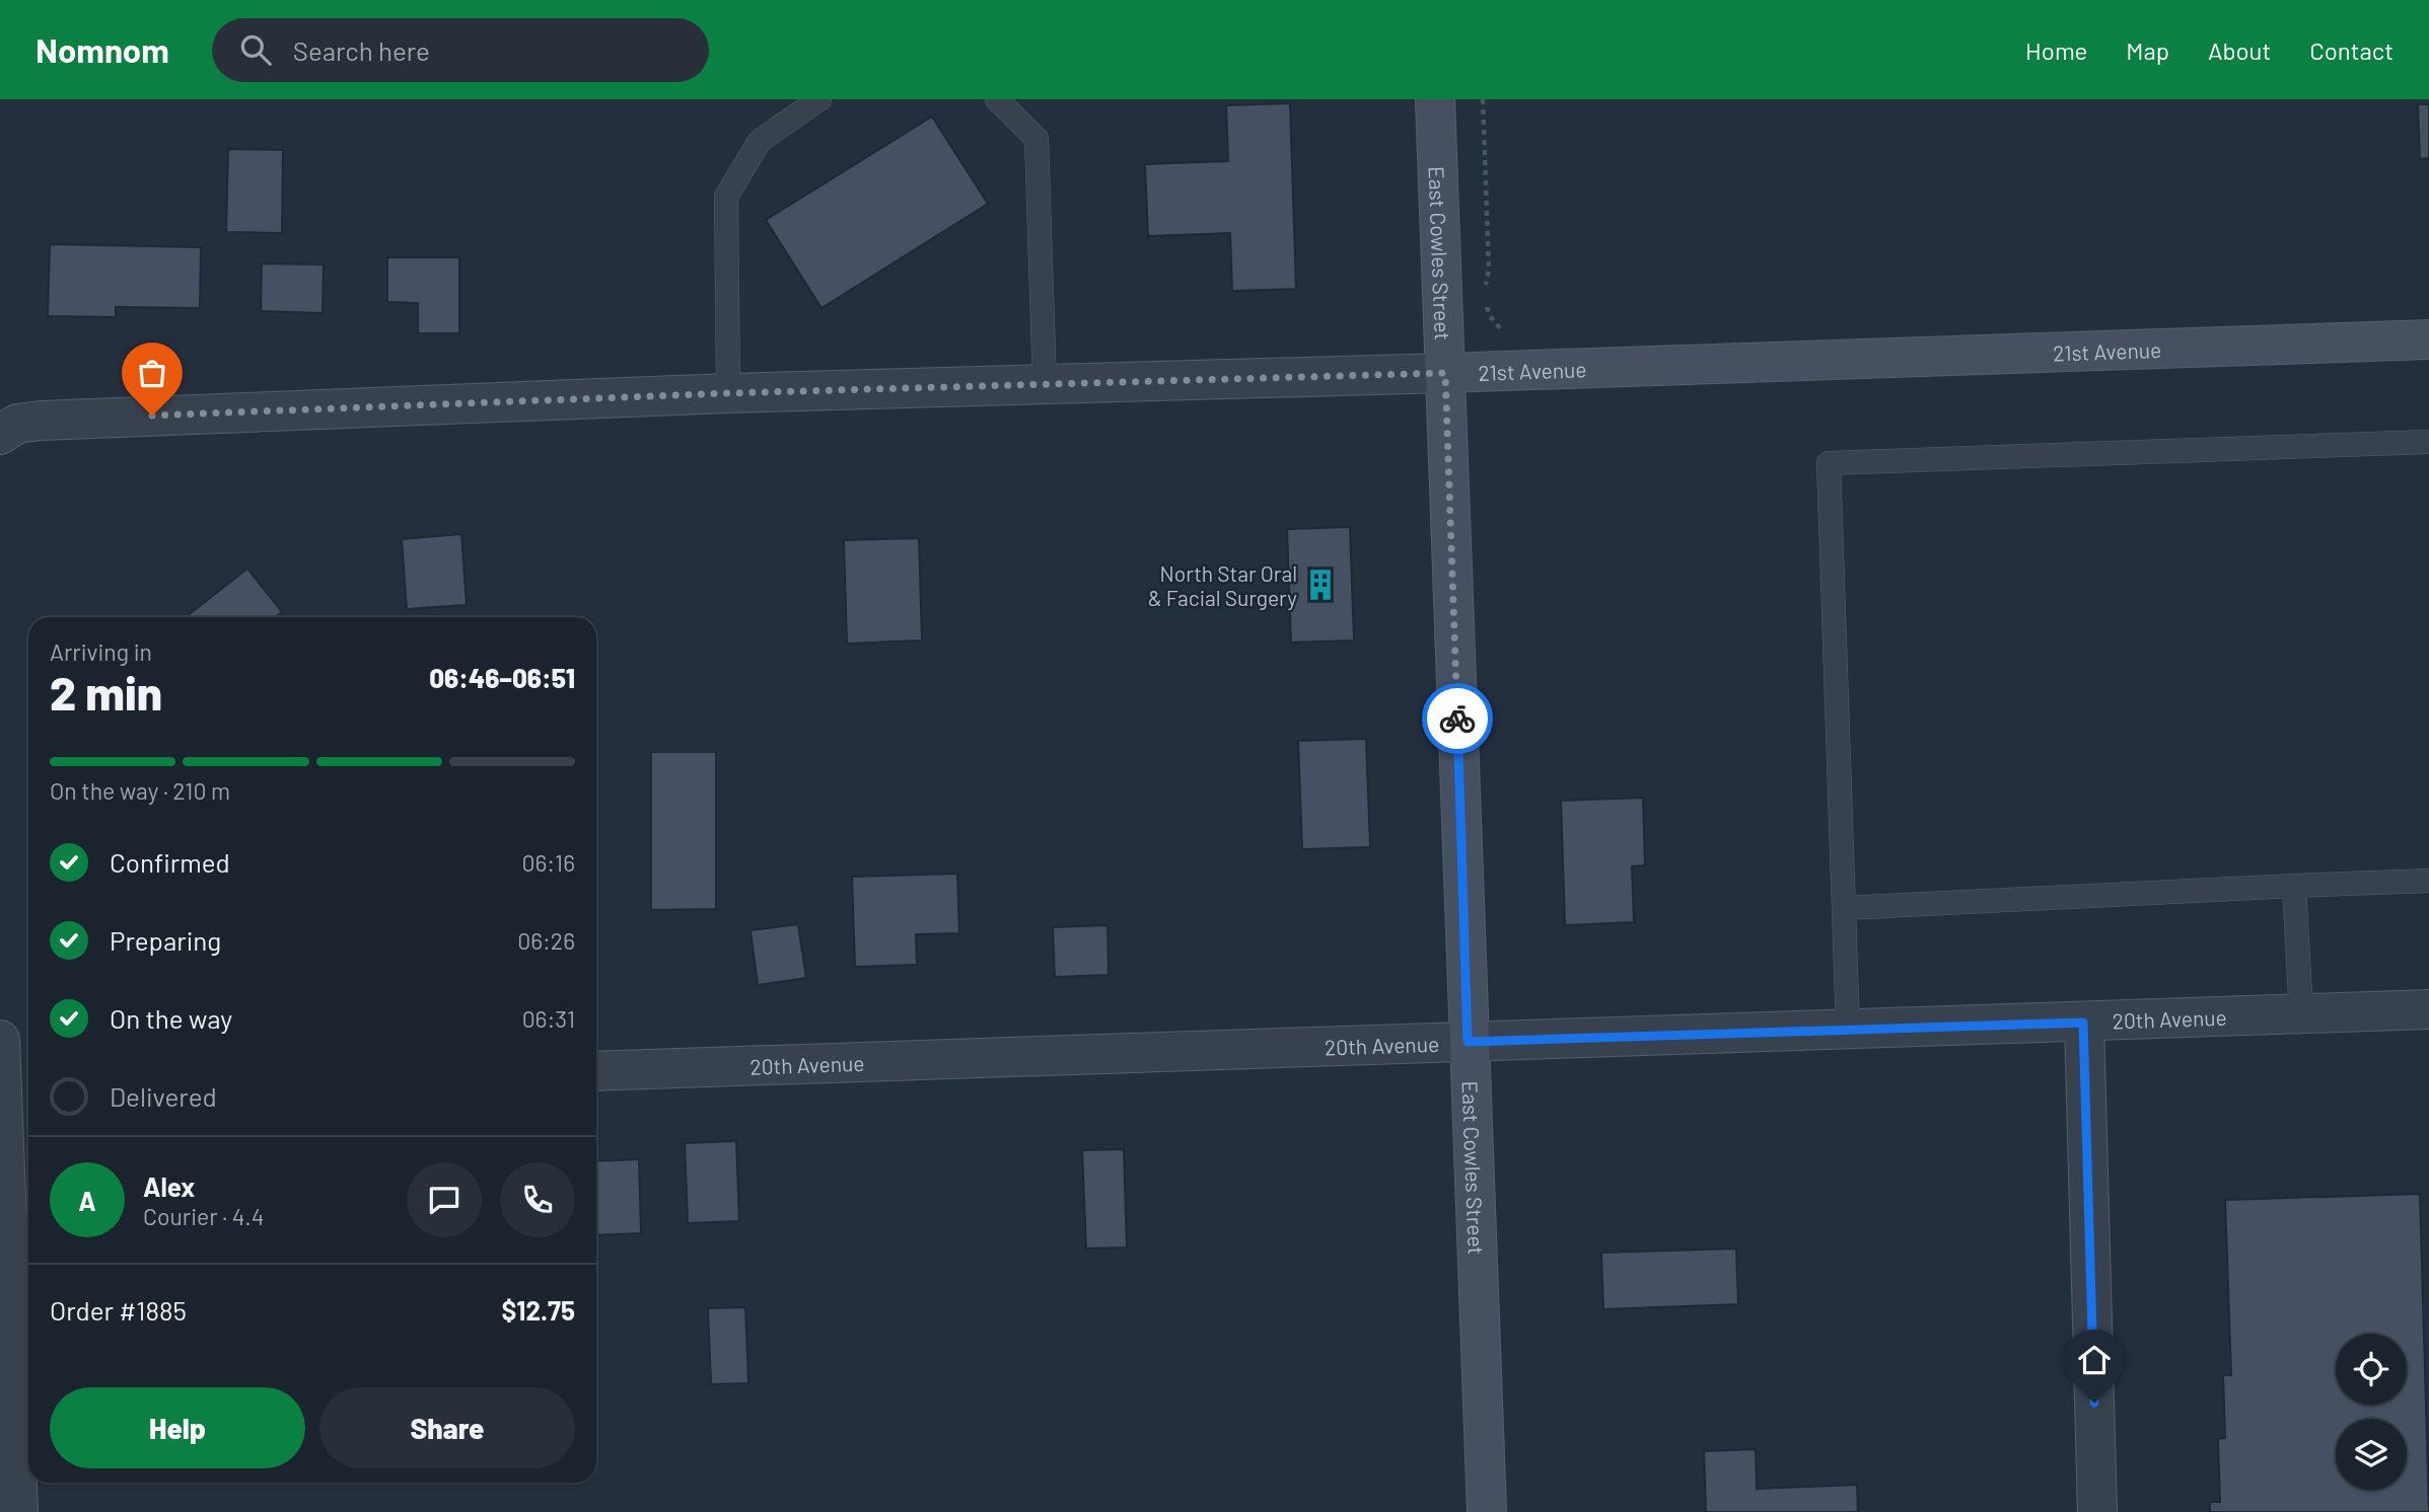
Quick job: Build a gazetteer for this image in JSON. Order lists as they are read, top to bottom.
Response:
{
  "streets": {
    "street": ["East Cowles Street", "21st Avenue", "20th Avenue"]
  },
  "crossings": [
    ["East Cowles Street", "21st Avenue"],
    ["East Cowles Street", "20th Avenue"]
  ],
  "places": {
    "building": ["North Star Oral & Facial Surgery"]
  },
  "page": {
    "header": "Nomnom",
    "search": "Search here",
    "nav": [
      "Home",
      "Map",
      "About",
      "Contact"
    ],
    "heading": ["2 min", "Arriving in", "06:46–06:51"],
    "panel": [
      "Alex",
      "Courier · 4.4",
      "Order #1885",
      "$12.75"
    ],
    "bar": "On the way · 210 m",
    "list": [
      ["Confirmed", "06:16"],
      ["Preparing", "06:26"],
      ["On the way", "06:31"],
      "Delivered"
    ],
    "round": "A",
    "buttons": ["Help", "Share"]
  }
}
